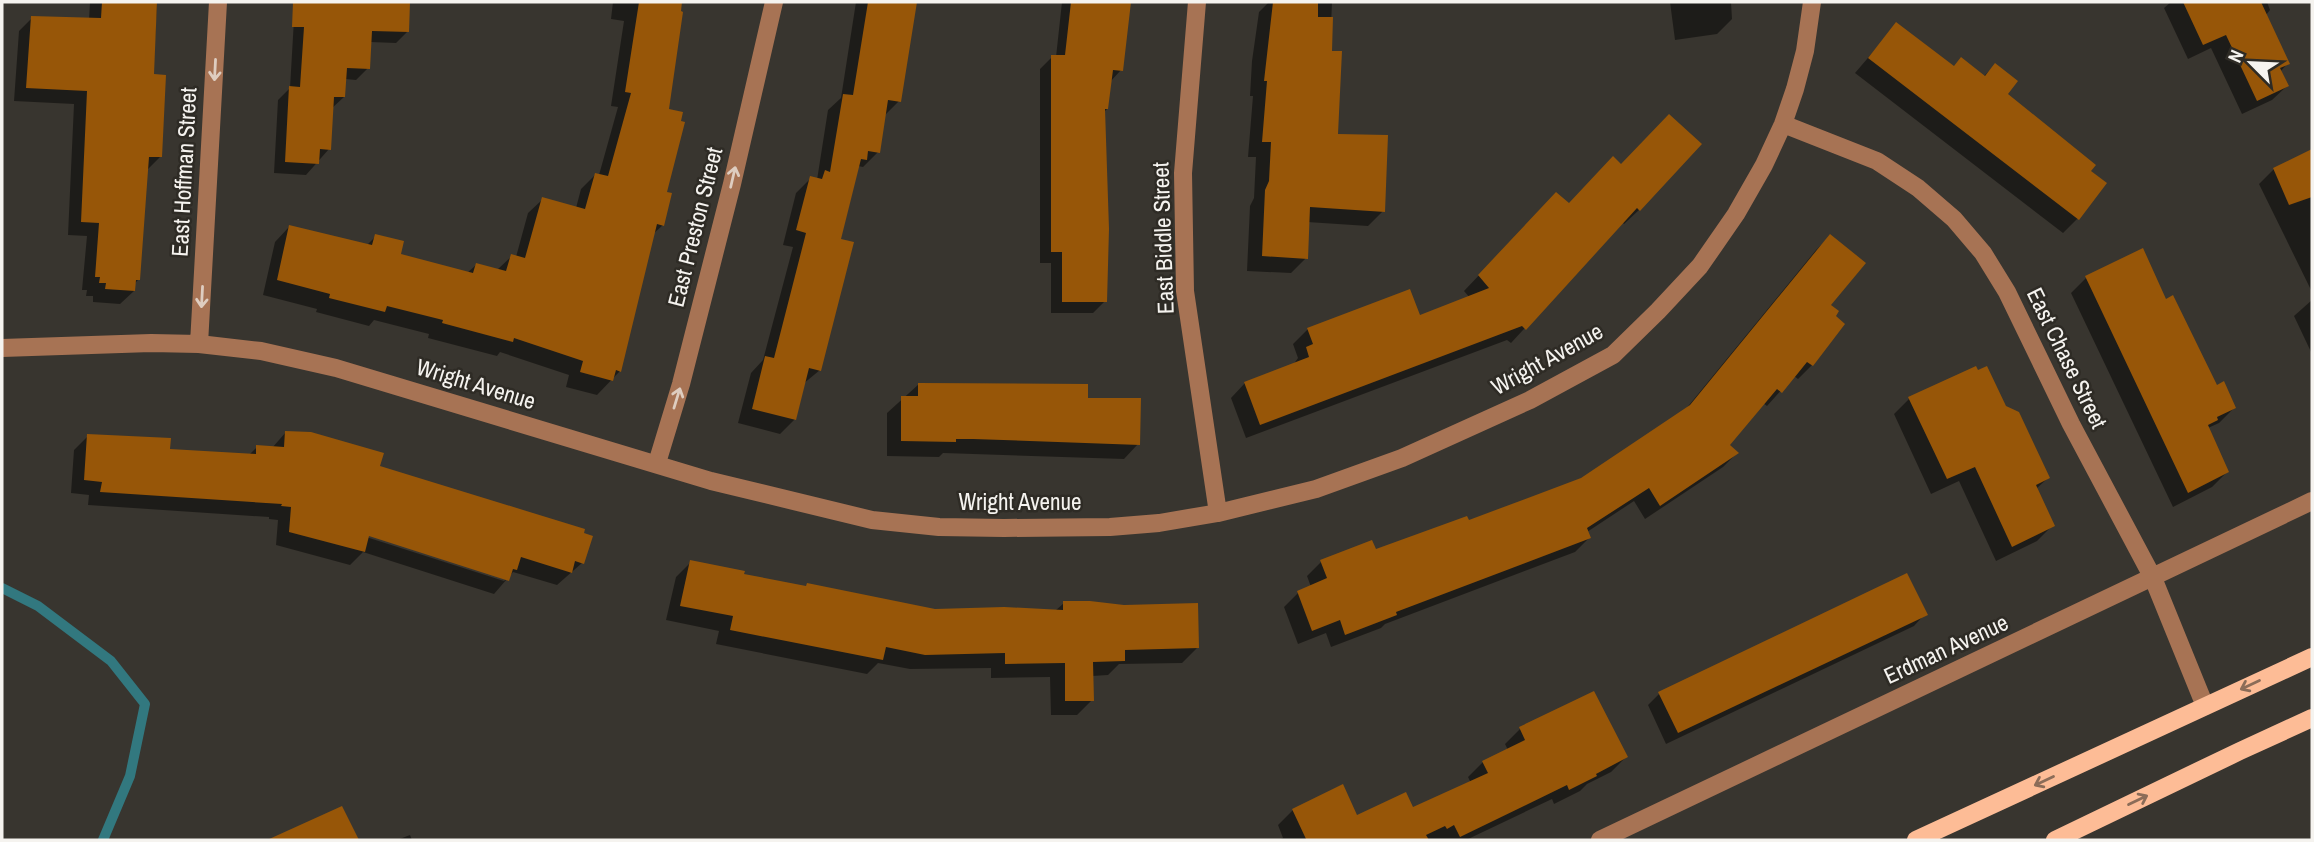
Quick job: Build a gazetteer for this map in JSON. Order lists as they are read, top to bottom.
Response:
{
  "streets": {
    "street": [
      "East Hoffman Street",
      "East Preston Street",
      "East Biddle Street",
      "East Chase Street",
      "Wright Avenue",
      "Erdman Avenue"
    ]
  },
  "crossings": [
    ["East Hoffman Street", "Wright Avenue"],
    ["East Preston Street", "Wright Avenue"],
    ["East Biddle Street", "Wright Avenue"],
    ["East Chase Street", "Wright Avenue"],
    ["East Chase Street", "Erdman Avenue"]
  ],
  "one_way": ["East Hoffman Street", "East Preston Street"],
  "north": "top left"
}
